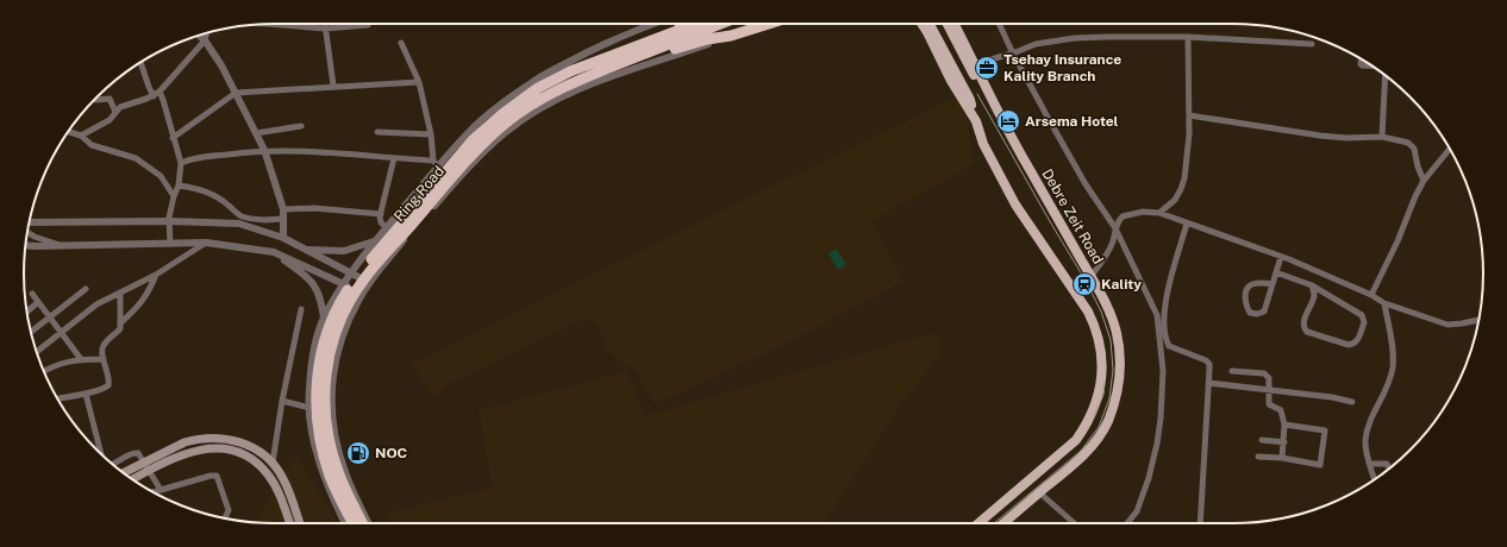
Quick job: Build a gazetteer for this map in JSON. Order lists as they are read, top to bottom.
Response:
{
  "streets": {
    "highway": ["Ring Road"],
    "main road": ["Debre Zeit Road"]
  },
  "places": {
    "office": ["Tsehay Insurance Kality Branch"],
    "hotel": ["Arsema Hotel"],
    "station": ["Kality"],
    "fuel station": ["NOC"]
  }
}
